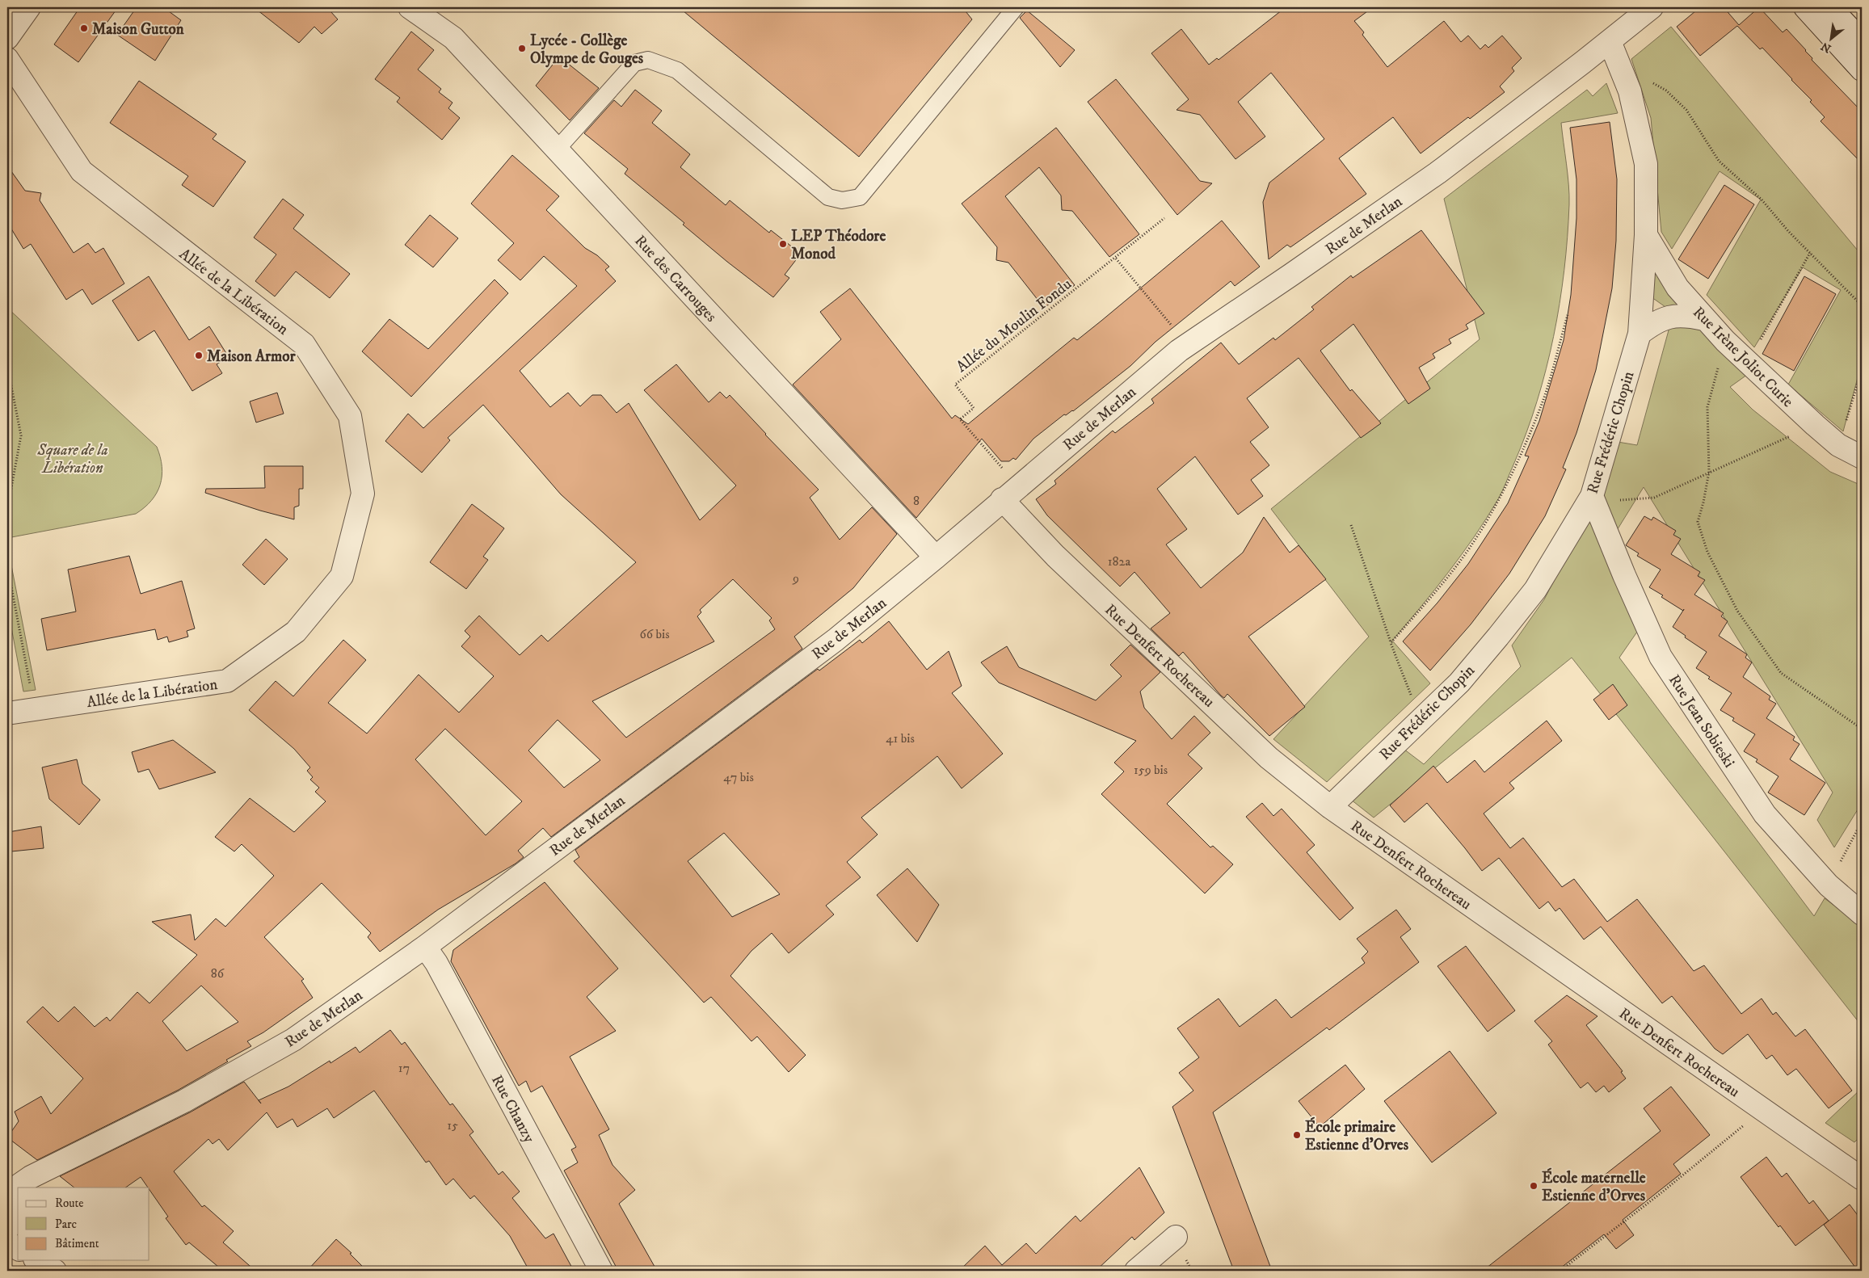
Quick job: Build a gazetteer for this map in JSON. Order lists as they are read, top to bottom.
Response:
{
  "streets": {
    "street": [
      "Rue de Merlan",
      "Rue des Carrouges",
      "Allée de la Libération",
      "Rue Irène Joliot Curie",
      "Rue Frédéric Chopin",
      "Rue Denfert Rochereau",
      "Rue Jean Sobieski",
      "Rue Chanzy"
    ],
    "path": ["Allée du Moulin Fondu"]
  },
  "crossings": [
    ["Rue de Merlan", "Rue des Carrouges"],
    ["Rue de Merlan", "Allée du Moulin Fondu"],
    ["Rue de Merlan", "Rue Frédéric Chopin"],
    ["Rue de Merlan", "Rue Denfert Rochereau"],
    ["Rue de Merlan", "Rue Chanzy"],
    ["Rue Irène Joliot Curie", "Rue Frédéric Chopin"],
    ["Rue Frédéric Chopin", "Rue Denfert Rochereau"],
    ["Rue Frédéric Chopin", "Rue Jean Sobieski"]
  ],
  "parks": ["Square de la Libération"],
  "places": [
    "Maison Gutton",
    "Lycée - Collège Olympe de Gouges",
    "LEP Théodore Monod",
    "Maison Armor",
    "École primaire Estienne d'Orves",
    "École maternelle Estienne d'Orves"
  ],
  "house_numbers": [
    "8",
    "182a",
    "9",
    "66 bis",
    "41 bis",
    "159 bis",
    "47 bis",
    "86",
    "17",
    "15"
  ],
  "legend": ["Route", "Parc", "Bâtiment"],
  "north": "bottom left"
}
